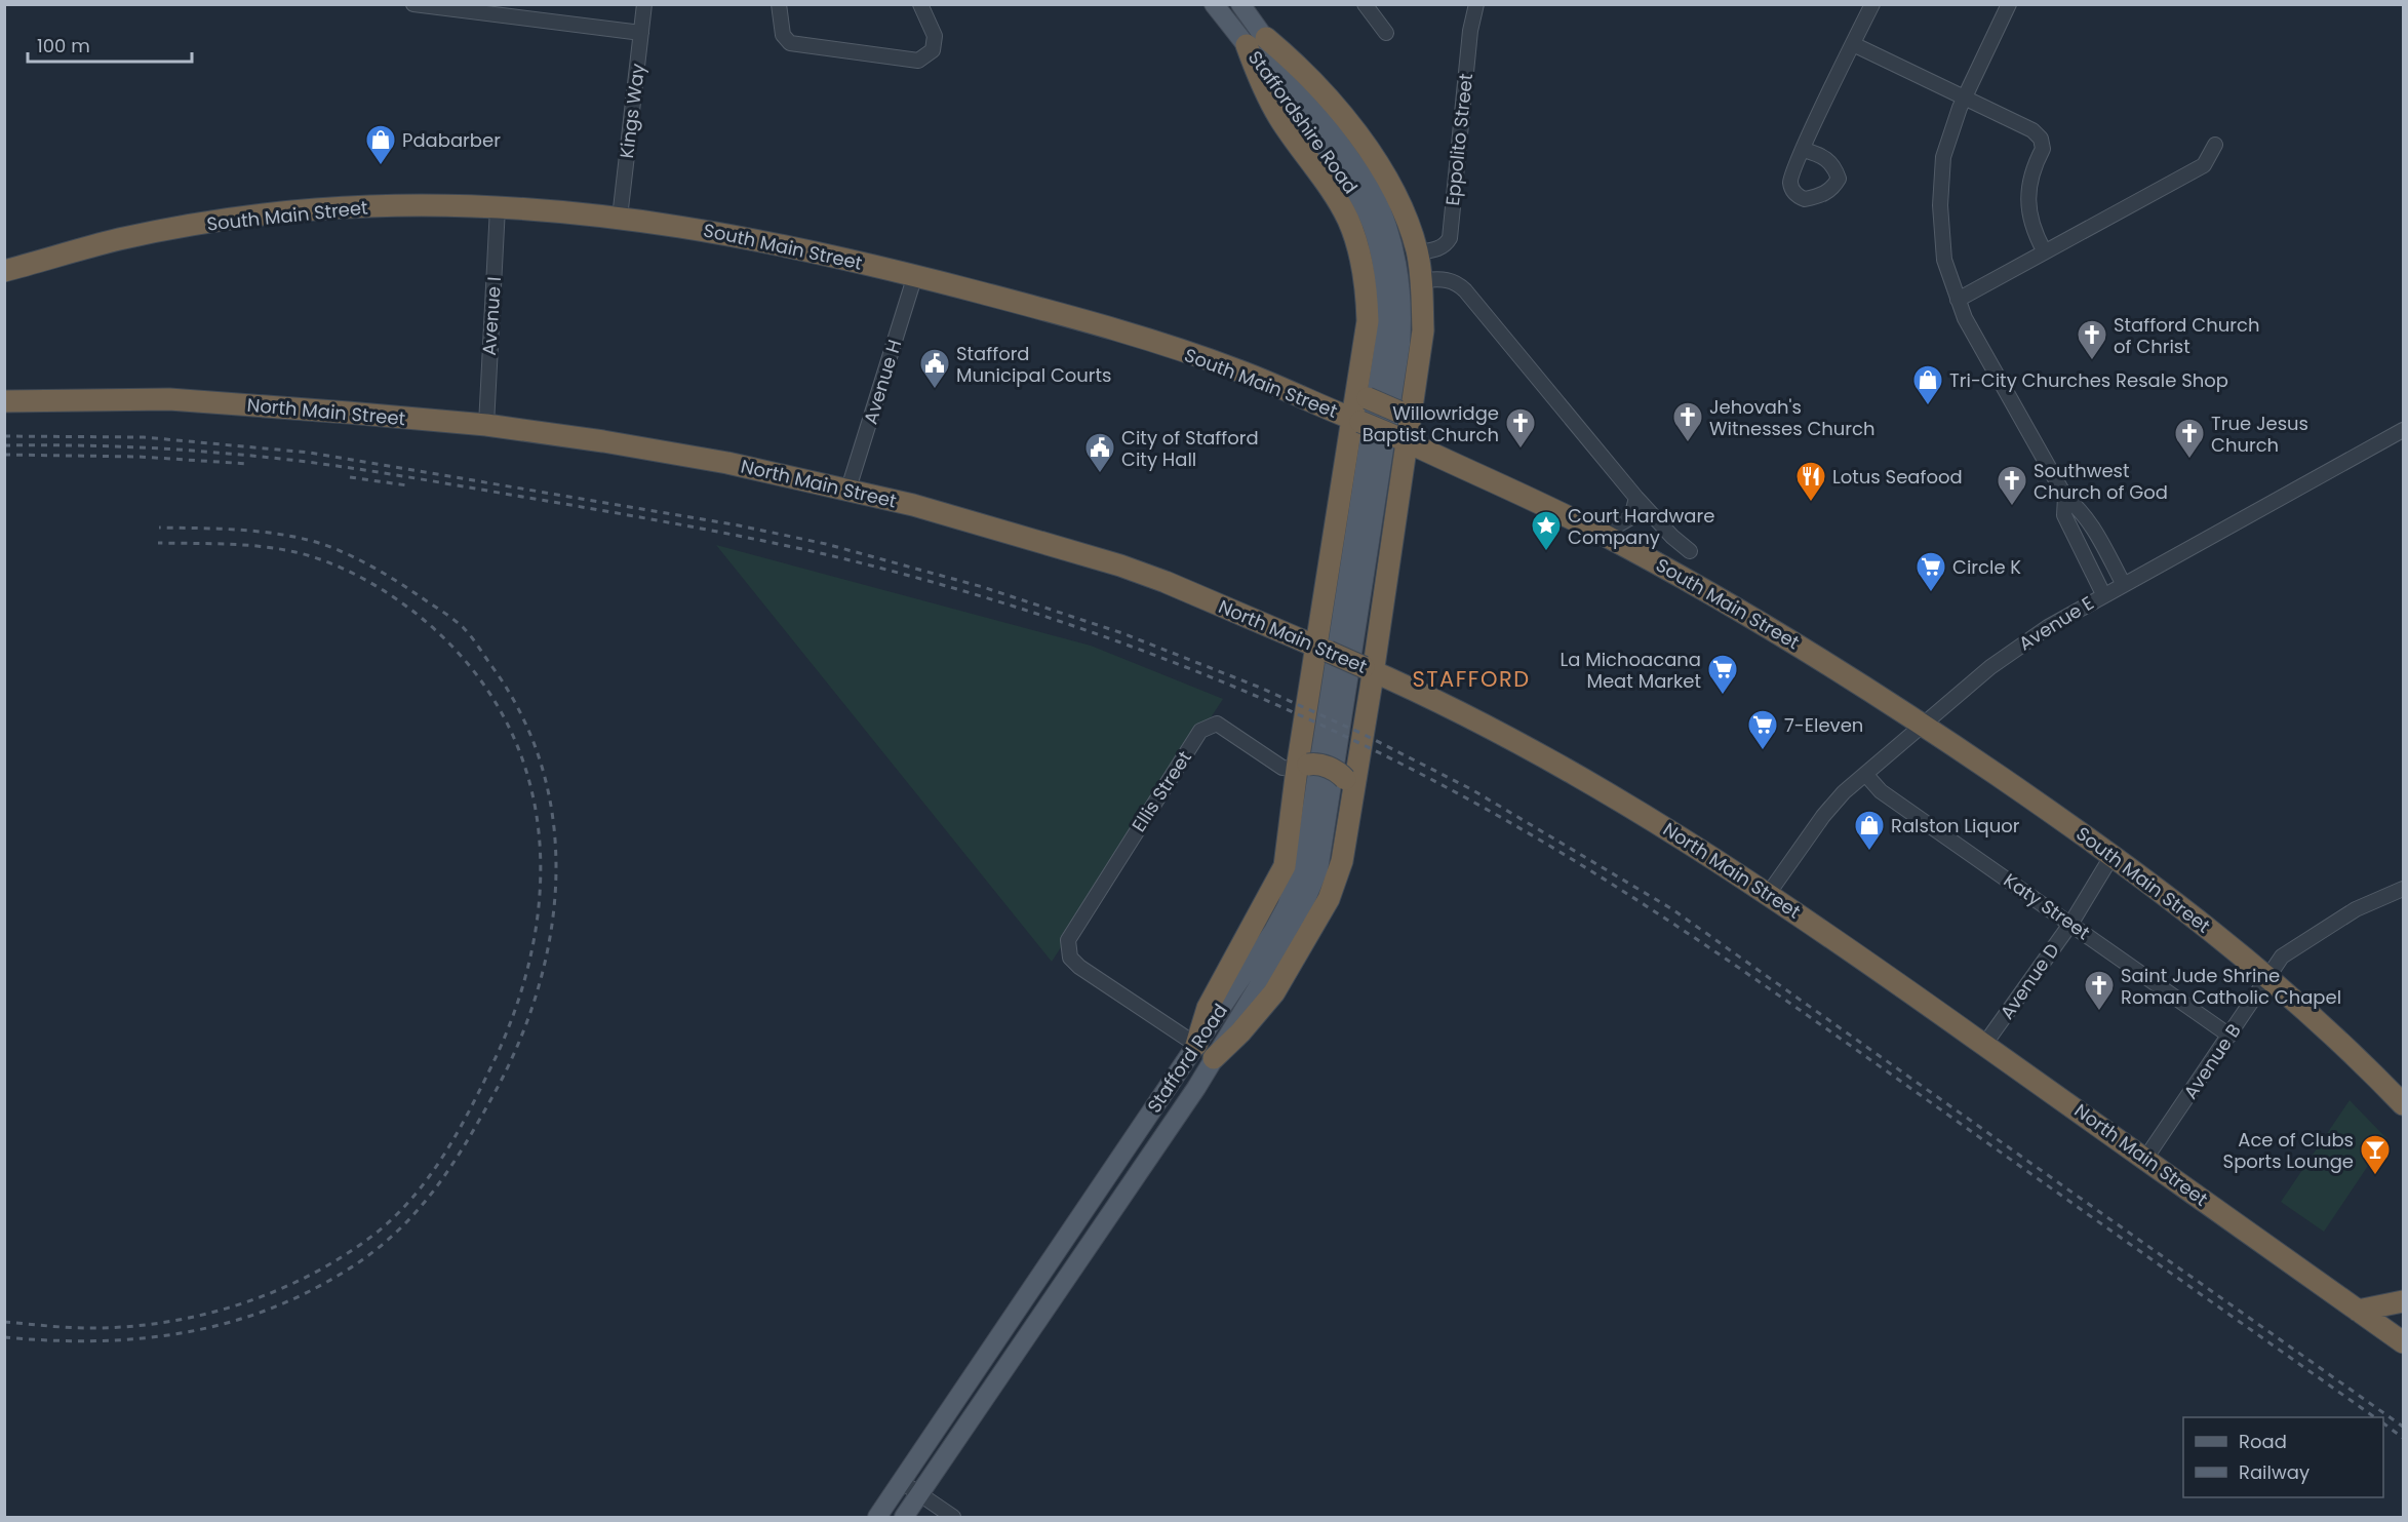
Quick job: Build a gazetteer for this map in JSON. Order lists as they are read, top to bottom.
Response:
{
  "streets": {
    "highway": ["South Main Street", "North Main Street"],
    "main road": ["Staffordshire Road", "Stafford Road"],
    "street": [
      "Kings Way",
      "Eppolito Street",
      "Avenue I",
      "Avenue H",
      "Avenue E",
      "Ellis Street",
      "Katy Street",
      "Avenue D",
      "Avenue B"
    ]
  },
  "crossings": [
    ["Kings Way", "South Main Street"],
    ["Staffordshire Road", "Stafford Road"],
    ["South Main Street", "Avenue I"],
    ["South Main Street", "Avenue H"],
    ["South Main Street", "Avenue E"],
    ["South Main Street", "Avenue D"],
    ["South Main Street", "Avenue B"],
    ["Avenue I", "North Main Street"],
    ["Avenue H", "North Main Street"],
    ["North Main Street", "Avenue E"],
    ["North Main Street", "Avenue D"],
    ["North Main Street", "Avenue B"],
    ["Avenue E", "Katy Street"],
    ["Ellis Street", "Stafford Road"],
    ["Katy Street", "Avenue D"],
    ["Katy Street", "Avenue B"]
  ],
  "districts": ["STAFFORD"],
  "places": {
    "shop": ["Pdabarber", "Tri-City Churches Resale Shop", "Ralston Liquor"],
    "church": [
      "Stafford Church of Christ",
      "Jehovah's Witnesses Church",
      "Willowridge Baptist Church",
      "True Jesus Church",
      "Southwest Church of God",
      "Saint Jude Shrine Roman Catholic Chapel"
    ],
    "public building": ["Stafford Municipal Courts", "City of Stafford City Hall"],
    "restaurant": ["Lotus Seafood"],
    "place": ["Court Hardware Company"],
    "supermarket": ["Circle K", "La Michoacana Meat Market", "7-Eleven"],
    "bar": ["Ace of Clubs Sports Lounge"]
  },
  "legend": ["Road", "Railway"],
  "scale_bar": "100 m"
}
